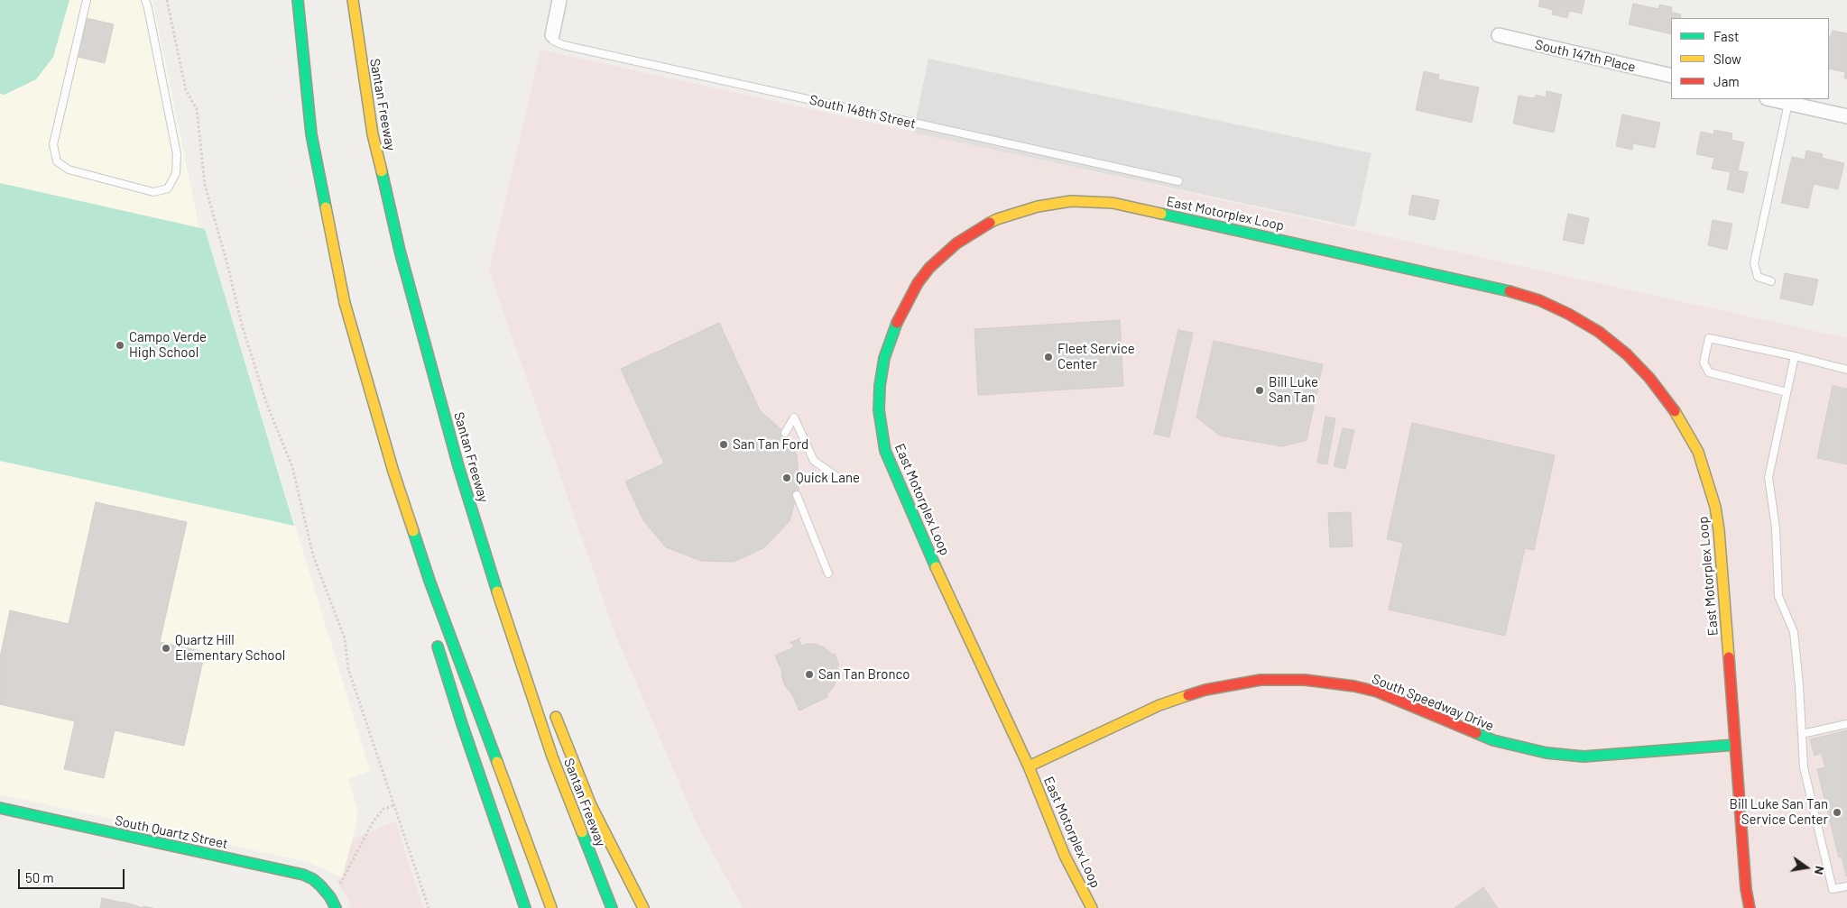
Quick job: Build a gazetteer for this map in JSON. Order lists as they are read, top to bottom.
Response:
{
  "streets": {
    "main road": [
      "Santan Freeway",
      "East Motorplex Loop",
      "South Speedway Drive",
      "South Quartz Street"
    ],
    "street": ["South 147th Place"],
    "lane": ["South 148th Street"]
  },
  "crossings": [
    ["East Motorplex Loop", "South Speedway Drive"]
  ],
  "places": [
    "Campo Verde High School",
    "Fleet Service Center",
    "Bill Luke San Tan",
    "San Tan Ford",
    "Quick Lane",
    "Quartz Hill Elementary School",
    "San Tan Bronco",
    "Bill Luke San Tan Service Center"
  ],
  "legend": ["Fast", "Slow", "Jam"],
  "scale_bar": "50 m",
  "north": "right"
}
